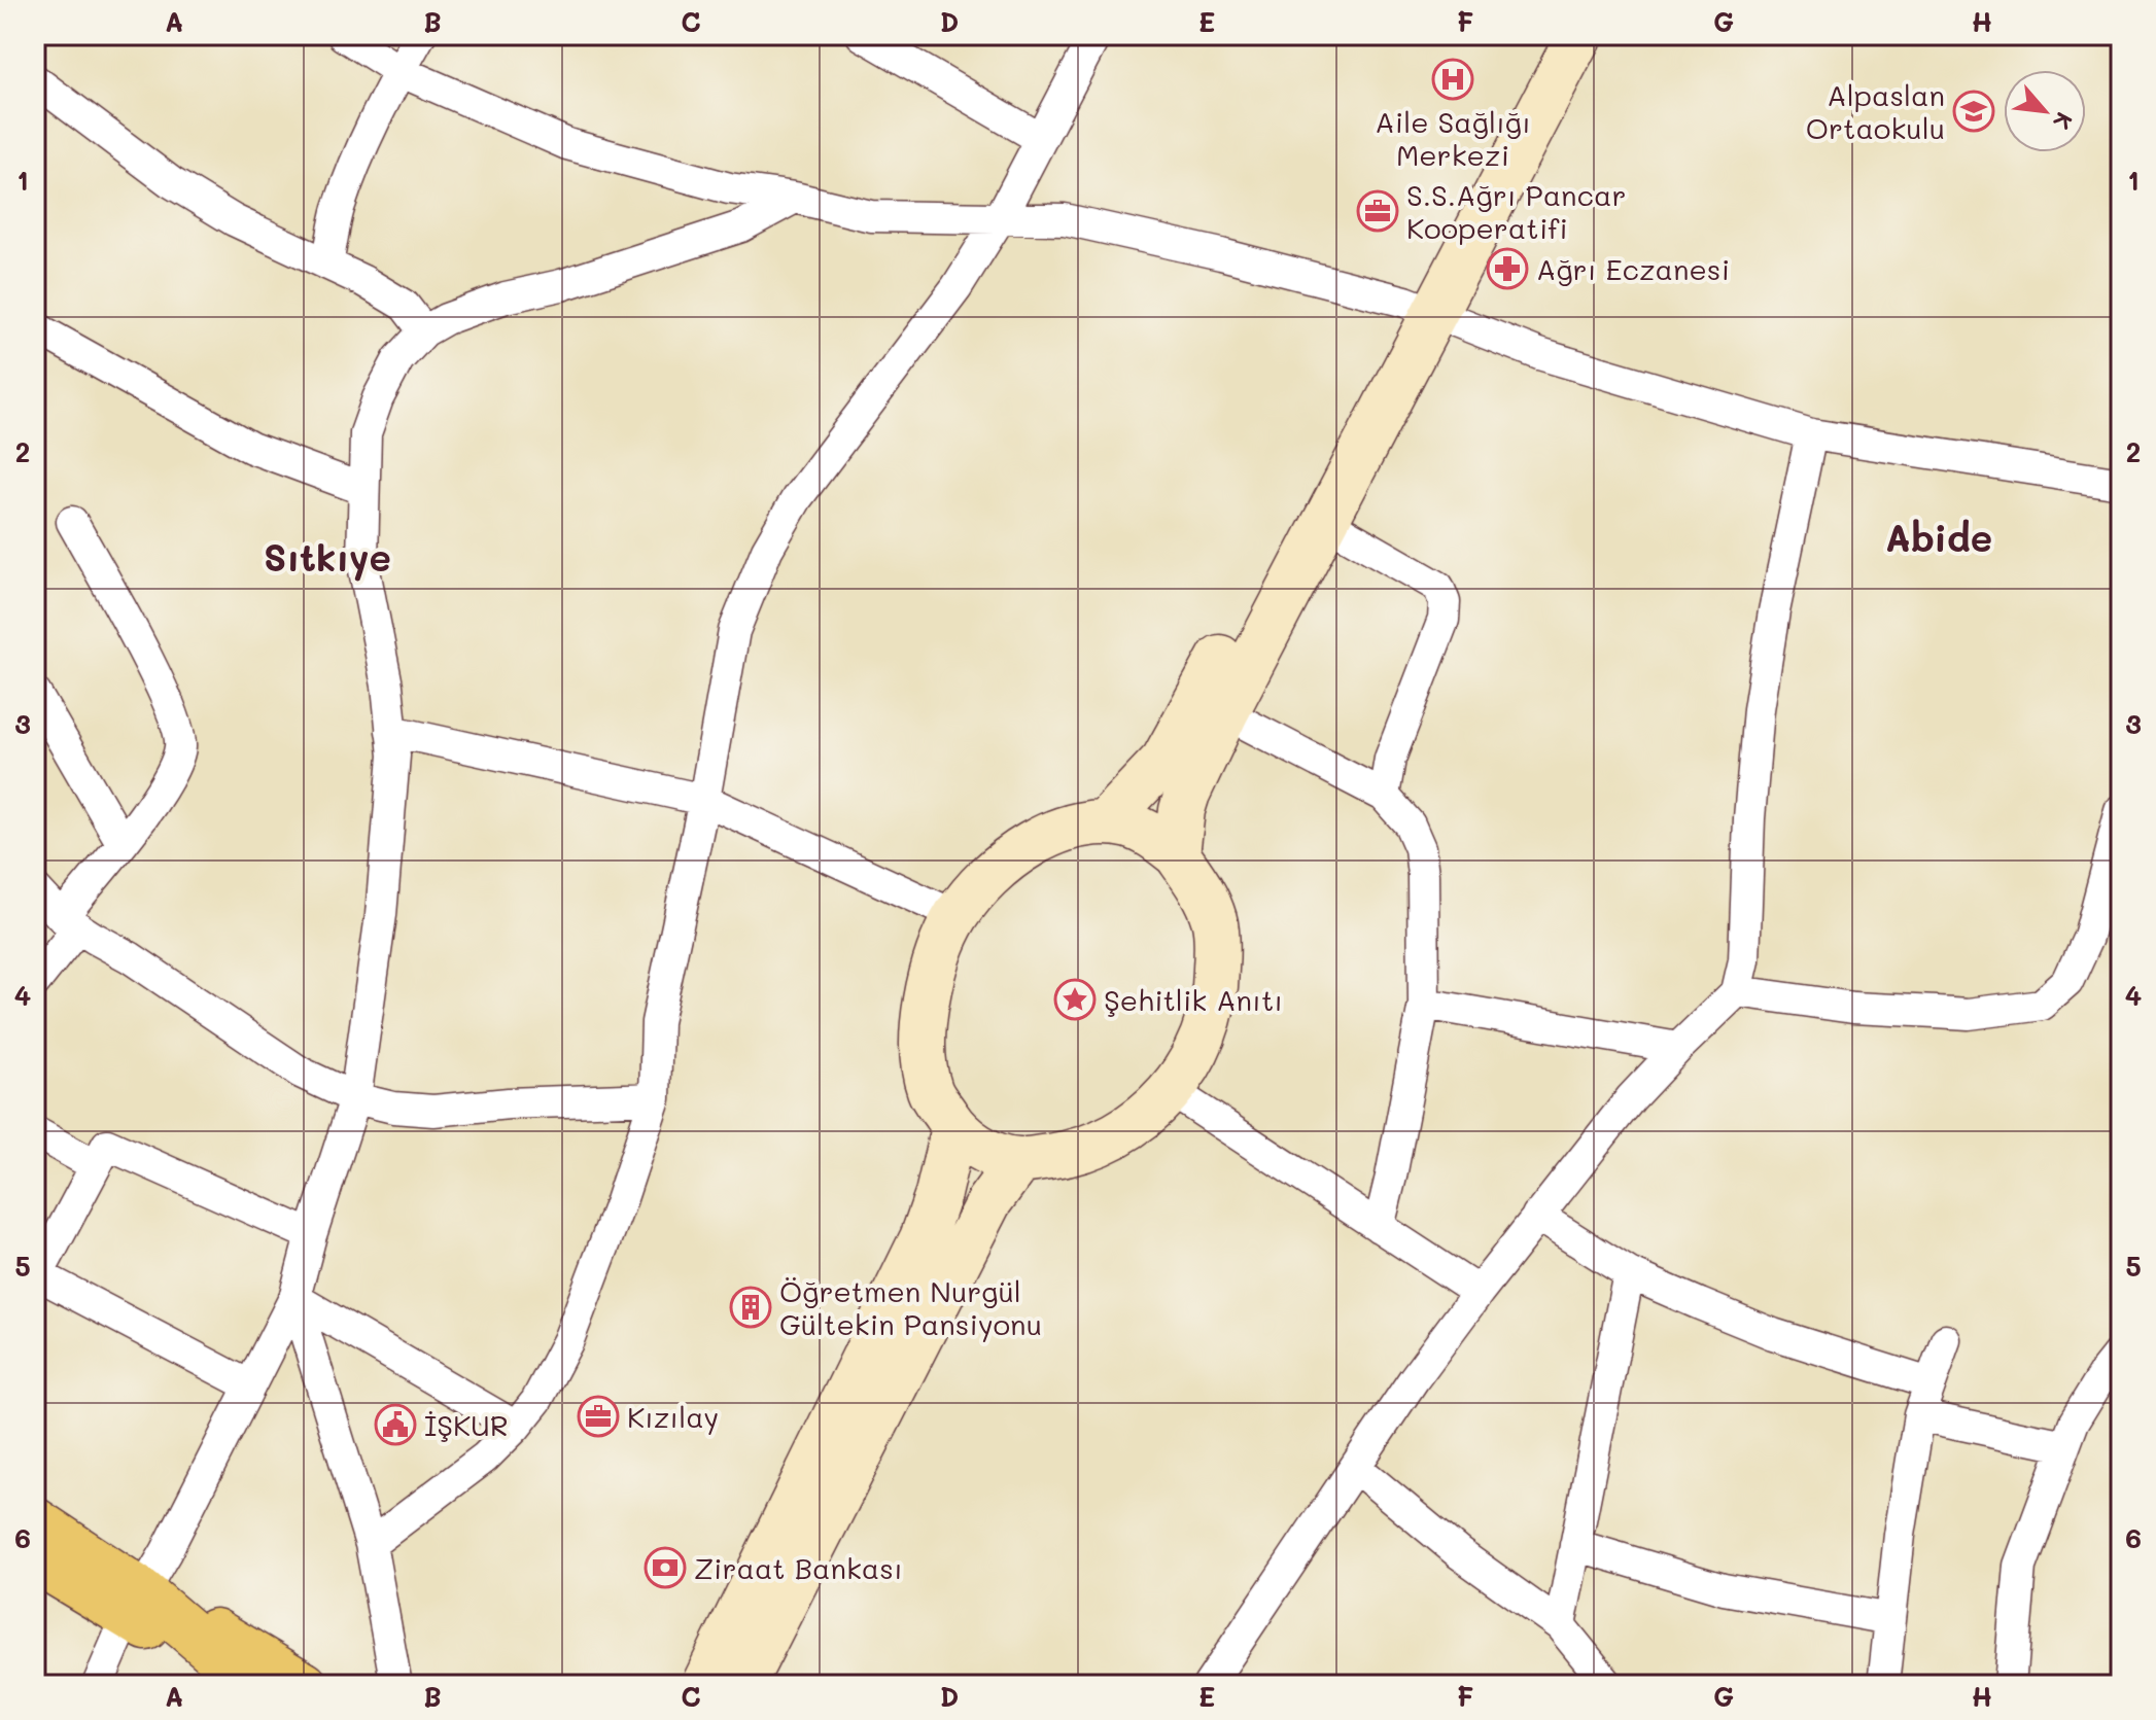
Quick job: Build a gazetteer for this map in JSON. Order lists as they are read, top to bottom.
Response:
{
  "districts": ["Abide", "Sıtkıye"],
  "places": {
    "hospital": ["Aile Sağlığı Merkezi"],
    "school or university": ["Alpaslan Ortaokulu"],
    "office": ["S.S.Ağrı Pancar Kooperatifi", "Kızılay"],
    "pharmacy": ["Ağrı Eczanesi"],
    "place": ["Şehitlik Anıtı"],
    "building": ["Öğretmen Nurgül Gültekin Pansiyonu"],
    "public building": ["İŞKUR"],
    "bank": ["Ziraat Bankası"]
  },
  "north": "bottom right",
  "grid": {
    "columns": [
      "A",
      "B",
      "C",
      "D",
      "E",
      "F",
      "G",
      "H"
    ],
    "rows": [
      "1",
      "2",
      "3",
      "4",
      "5",
      "6"
    ]
  }
}
